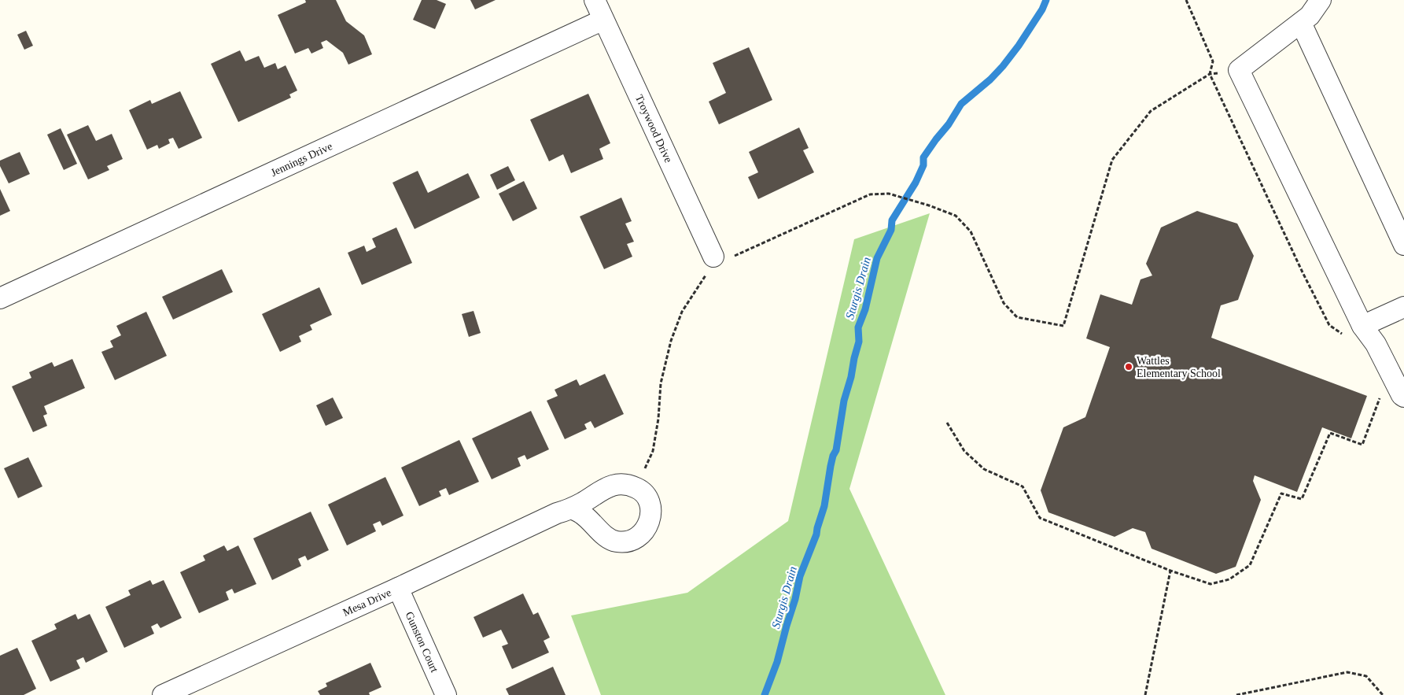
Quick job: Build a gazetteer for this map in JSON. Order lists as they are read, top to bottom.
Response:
{
  "streets": {
    "street": [
      "Troywood Drive",
      "Jennings Drive",
      "Mesa Drive",
      "Gunston Court"
    ]
  },
  "crossings": [
    ["Troywood Drive", "Jennings Drive"],
    ["Mesa Drive", "Gunston Court"]
  ],
  "water": ["Sturgis Drain"],
  "places": ["Wattles Elementary School"]
}
